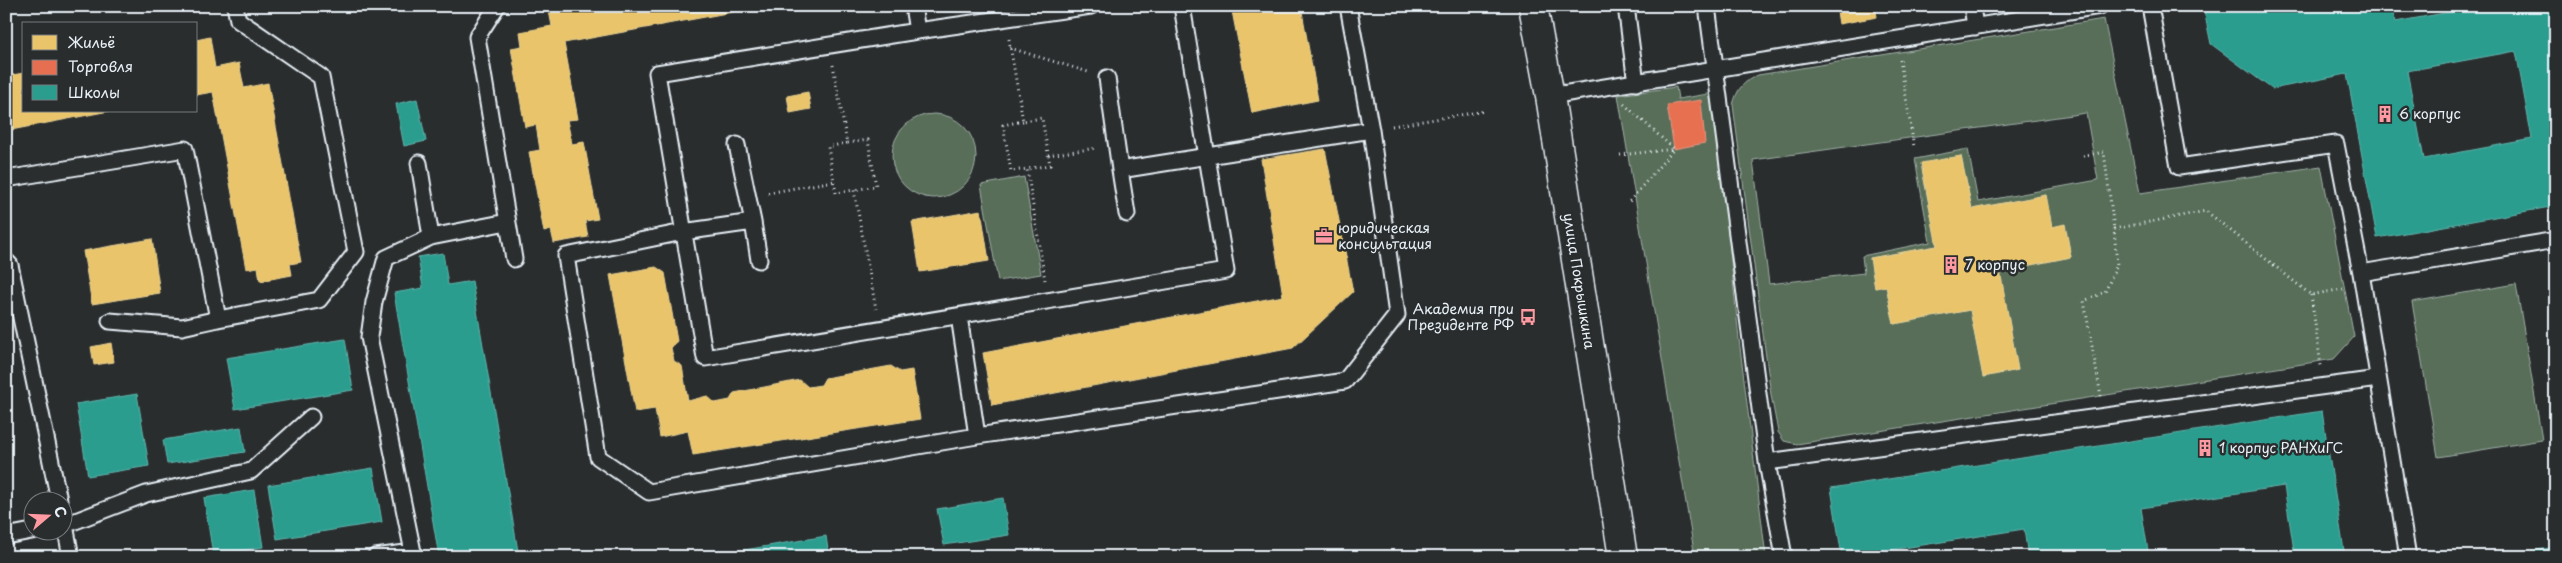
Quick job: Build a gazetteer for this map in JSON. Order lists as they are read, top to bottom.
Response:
{
  "streets": {
    "main road": ["улица Покрышкина"]
  },
  "places": {
    "building": ["6 корпус", "7 корпус", "1 корпус РАНХиГС"],
    "office": ["юридическая консультация"],
    "bus stop": ["Академия при Президенте РФ"]
  },
  "legend": ["Жильё", "Торговля", "Школы"],
  "north": "right"
}
